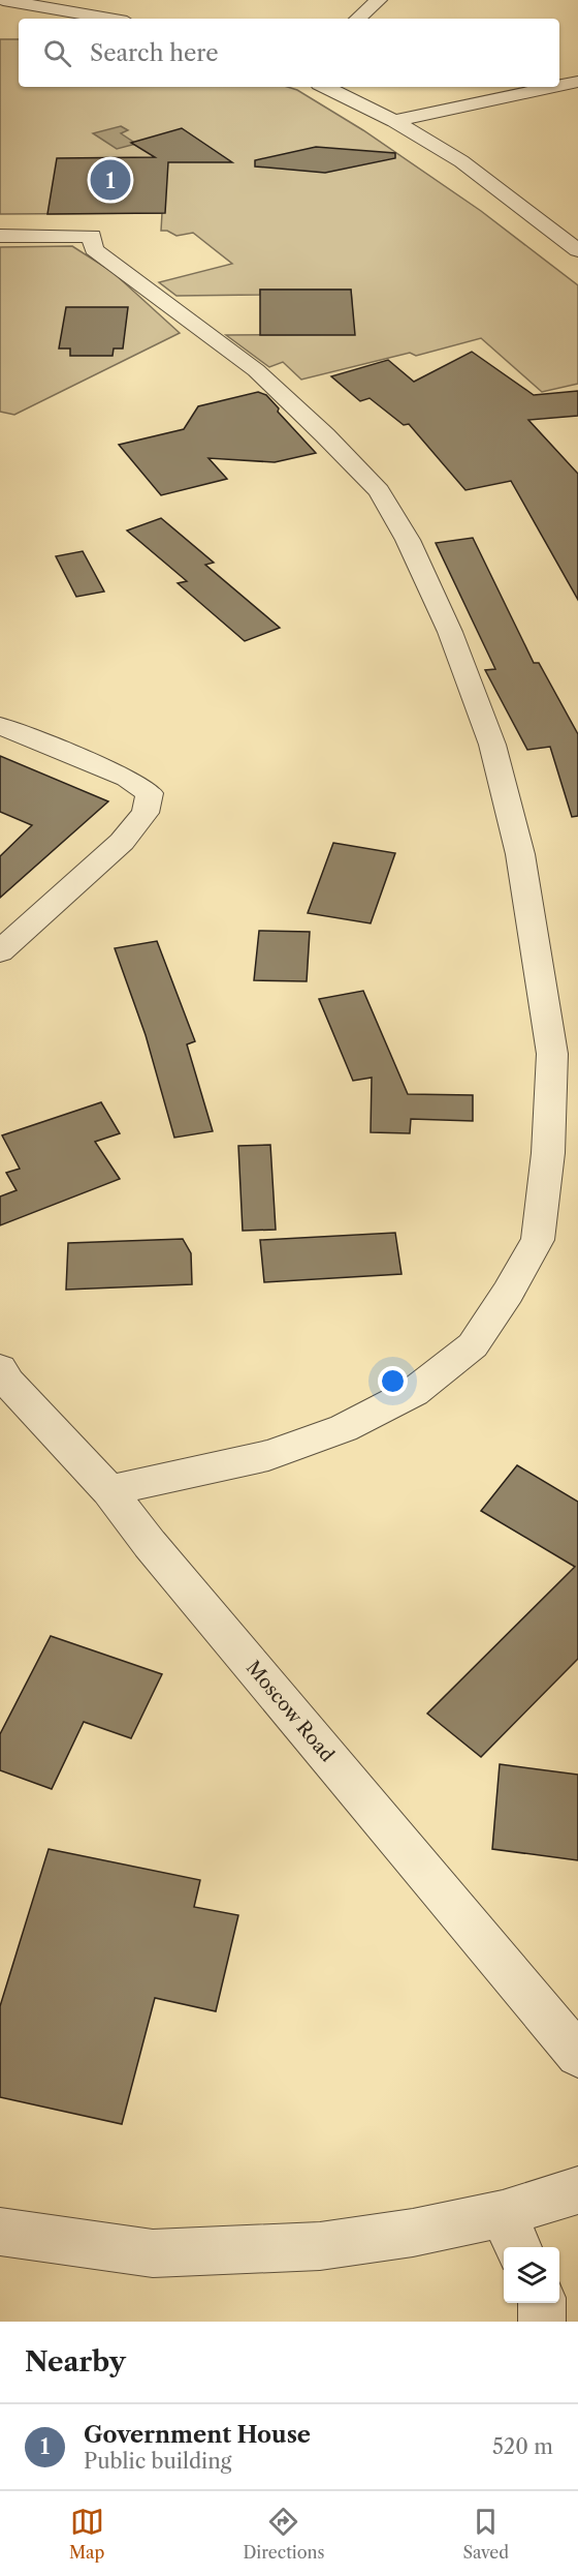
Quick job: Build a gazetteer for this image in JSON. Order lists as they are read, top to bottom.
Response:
{
  "streets": {
    "street": ["Moscow Road"]
  },
  "page": {
    "search": "Search here",
    "pins": "1",
    "heading": "Nearby",
    "list": [
      {
        "mark": "1",
        "name": "Government House",
        "note": "Public building",
        "value": "520 m"
      }
    ],
    "nav": ["Map", "Directions", "Saved"]
  }
}
